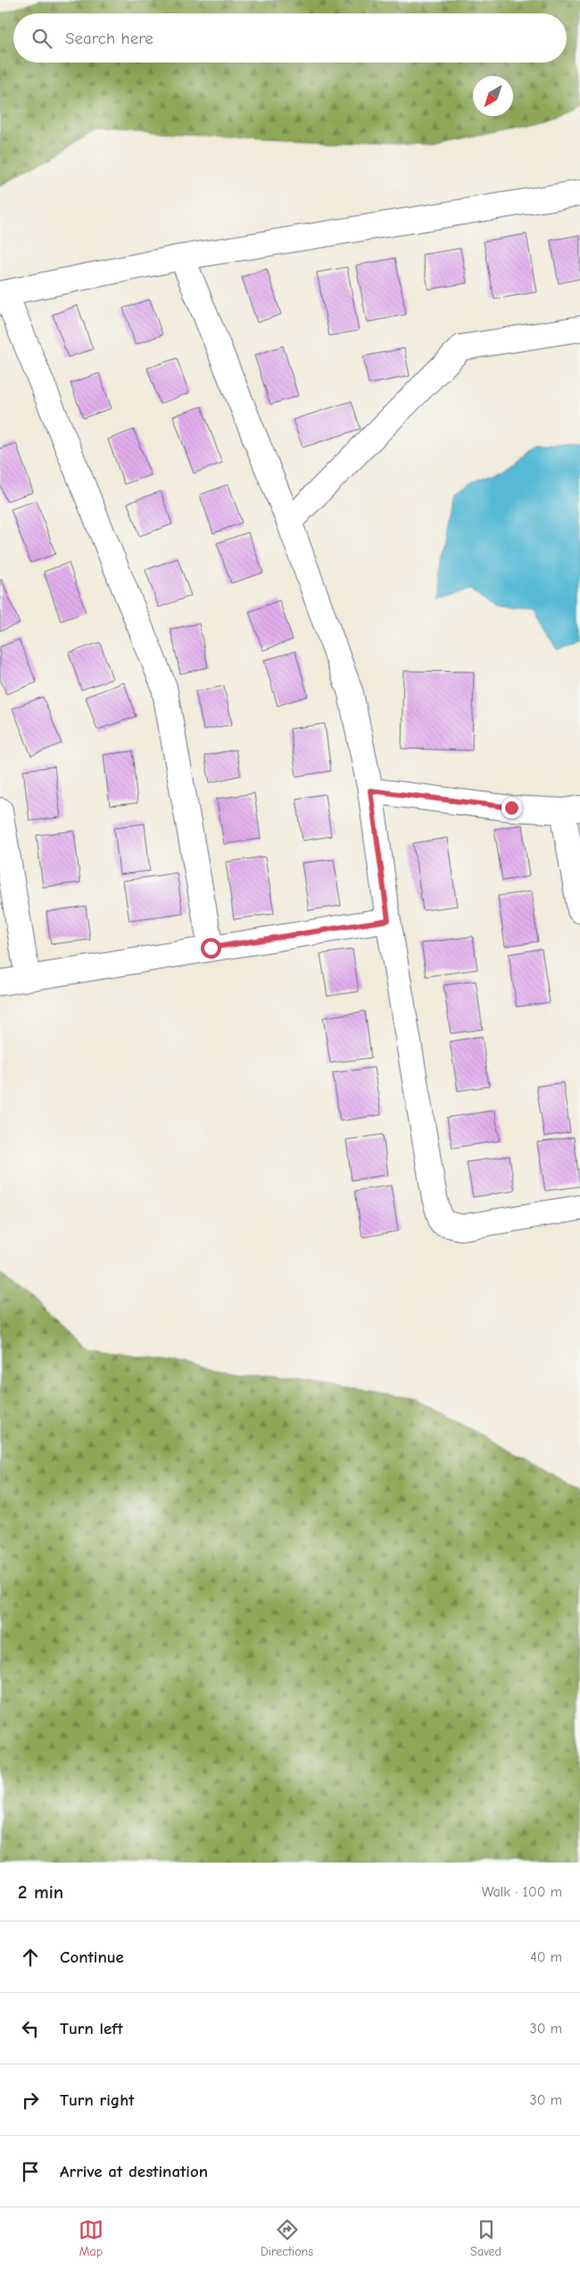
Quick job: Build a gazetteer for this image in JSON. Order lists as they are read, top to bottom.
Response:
{
  "north": "bottom left",
  "page": {
    "search": "Search here",
    "heading": ["2 min", "Walk · 100 m"],
    "list": [
      ["Continue", "40 m"],
      ["Turn left", "30 m"],
      ["Turn right", "30 m"],
      "Arrive at destination"
    ],
    "nav": ["Map", "Directions", "Saved"]
  }
}
